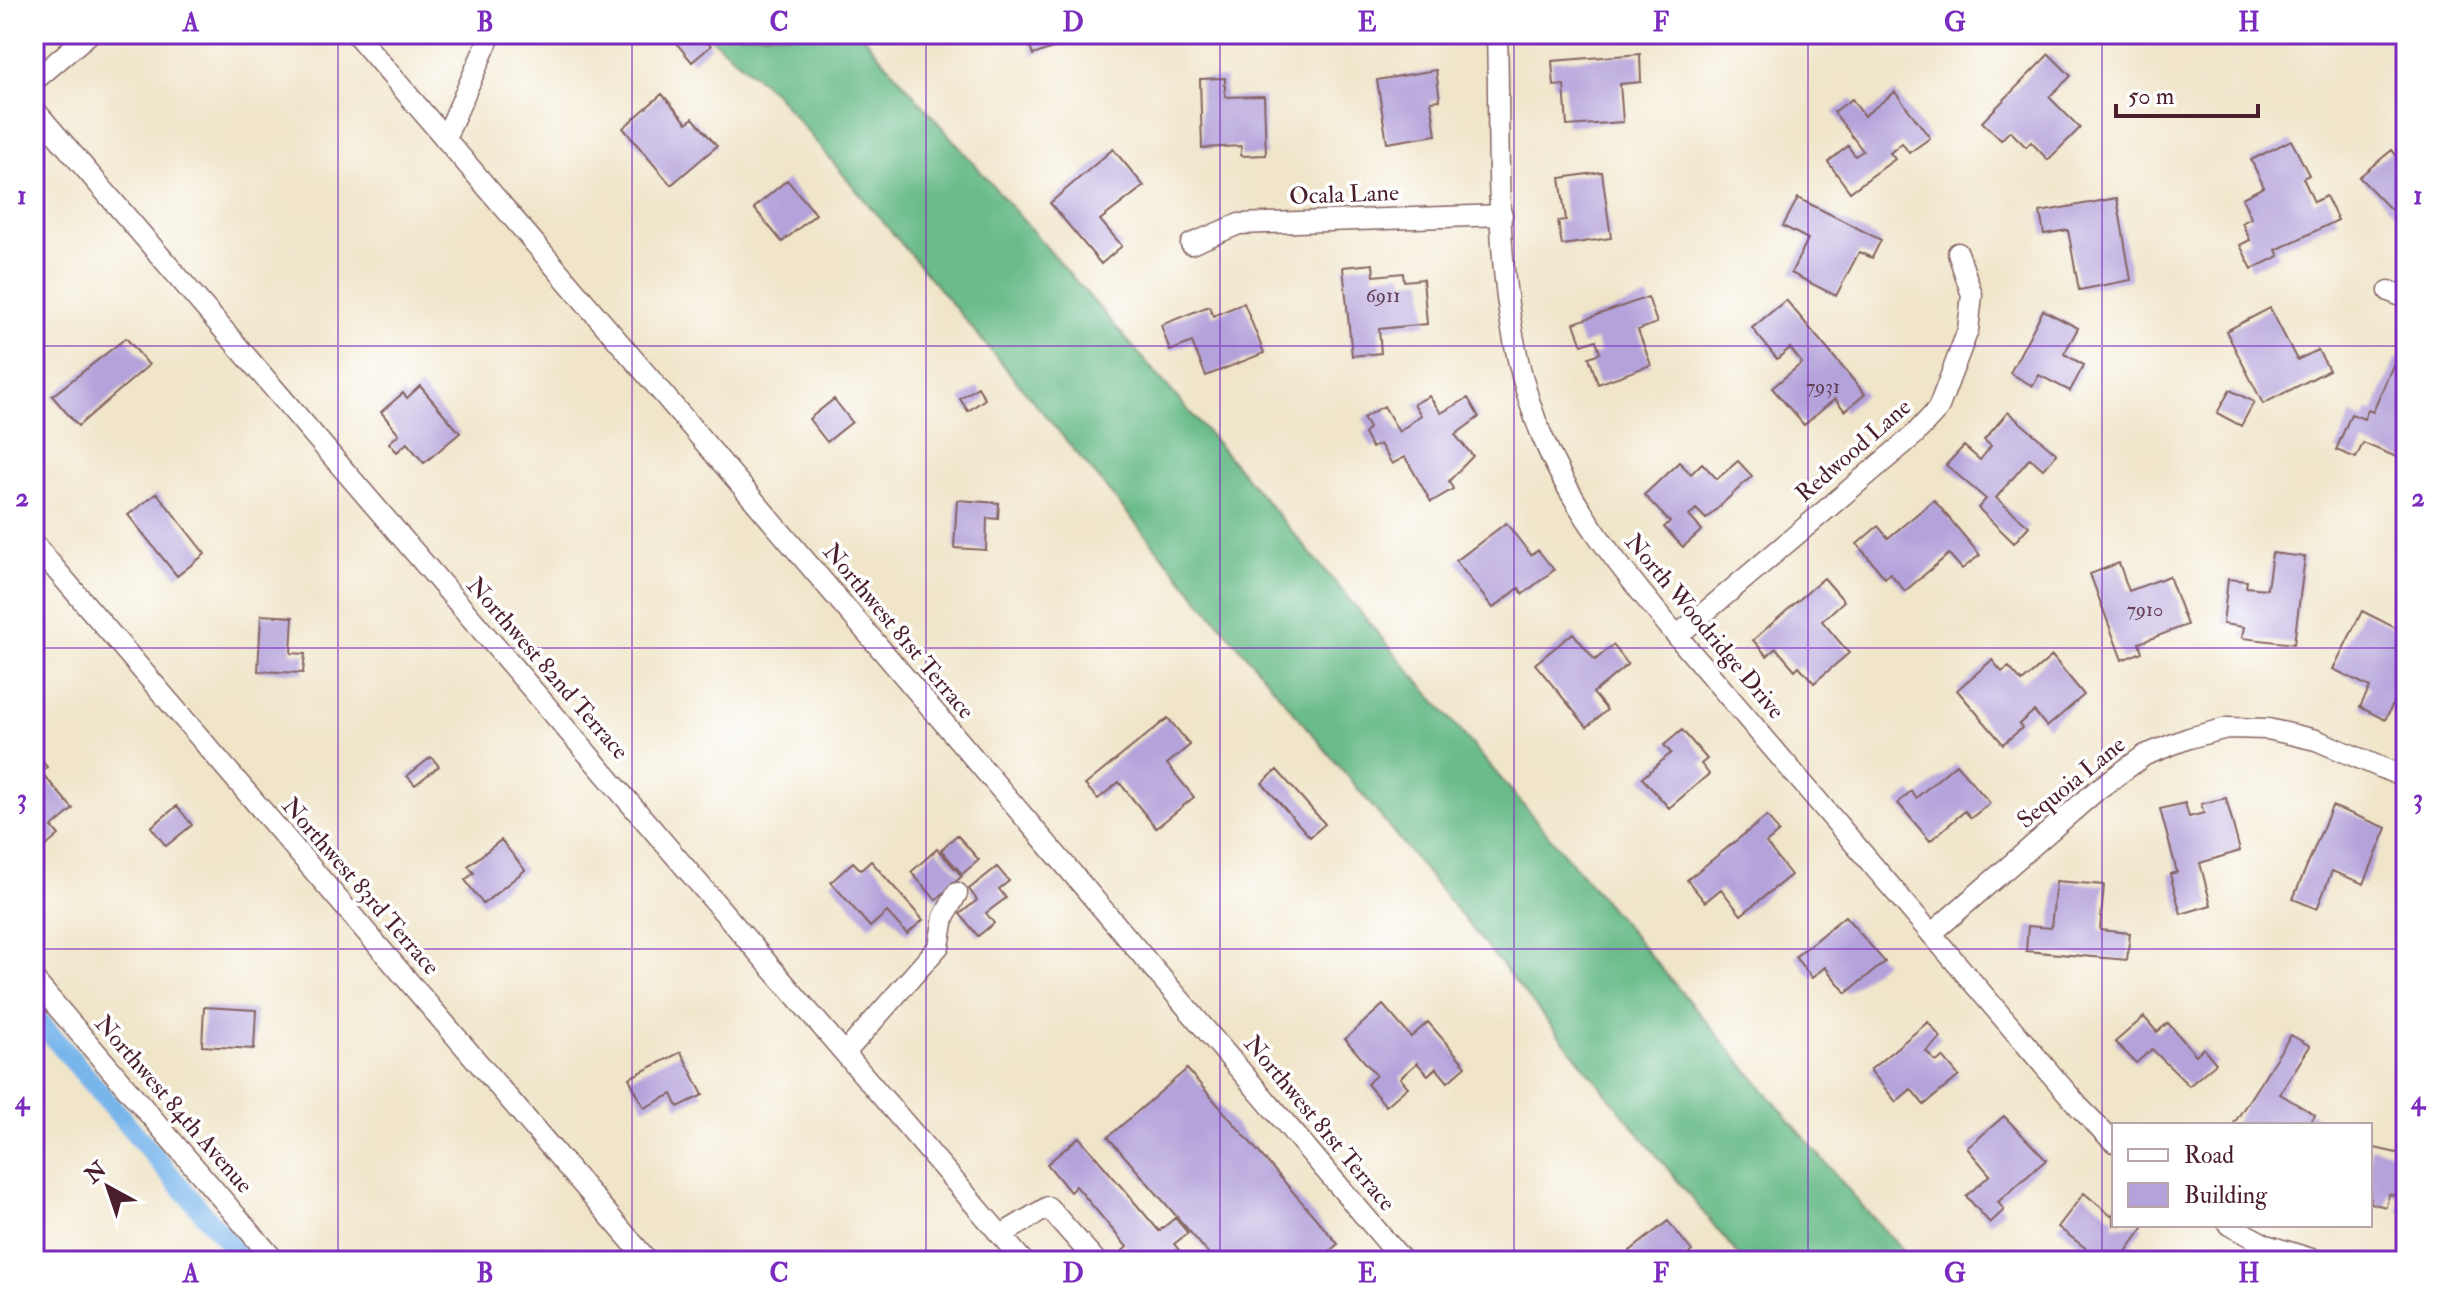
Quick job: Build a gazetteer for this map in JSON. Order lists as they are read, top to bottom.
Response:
{
  "streets": {
    "street": [
      "Ocala Lane",
      "Redwood Lane",
      "North Woodridge Drive",
      "Northwest 81st Terrace",
      "Northwest 82nd Terrace",
      "Sequoia Lane",
      "Northwest 83rd Terrace",
      "Northwest 84th Avenue"
    ]
  },
  "crossings": [
    ["Ocala Lane", "North Woodridge Drive"],
    ["Redwood Lane", "North Woodridge Drive"],
    ["North Woodridge Drive", "Sequoia Lane"]
  ],
  "house_numbers": ["6911", "7931", "7910"],
  "legend": ["Road", "Building"],
  "scale_bar": "50 m",
  "north": "top left",
  "grid": {
    "columns": [
      "A",
      "B",
      "C",
      "D",
      "E",
      "F",
      "G",
      "H"
    ],
    "rows": [
      "1",
      "2",
      "3",
      "4"
    ]
  }
}
